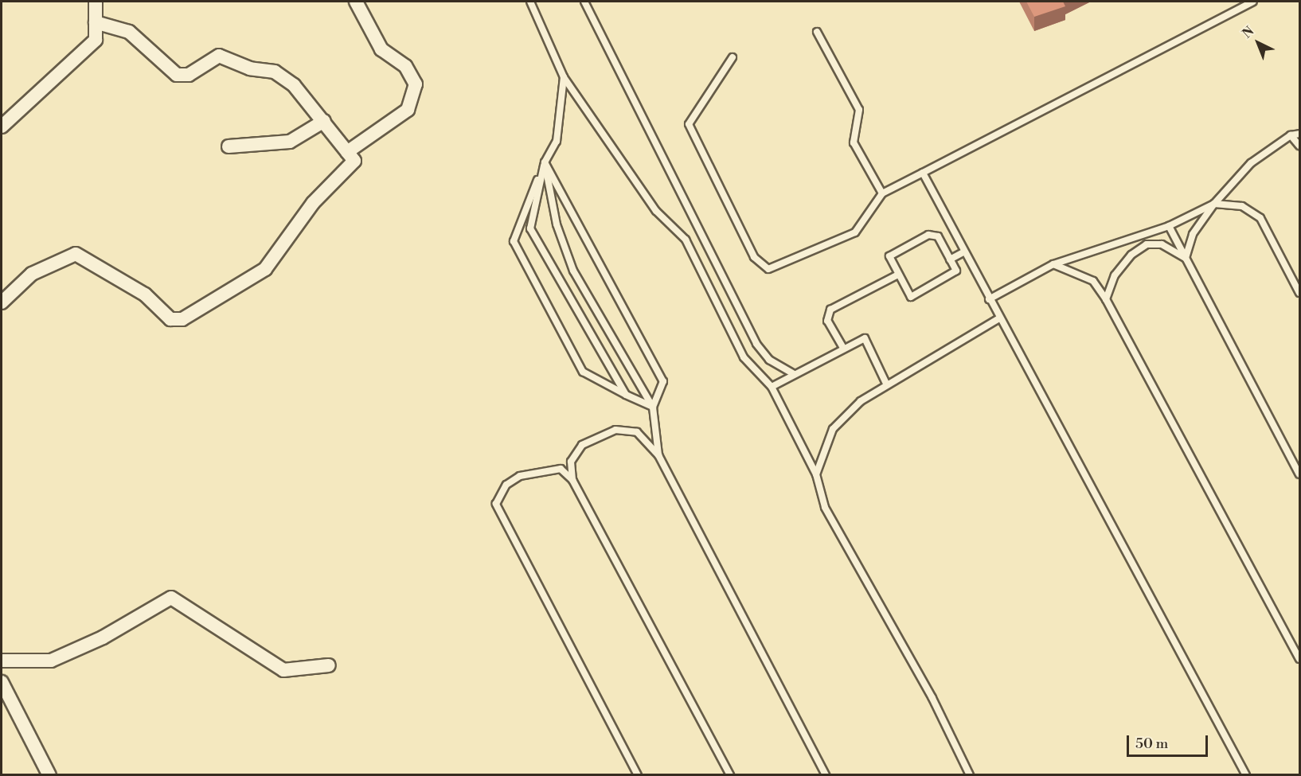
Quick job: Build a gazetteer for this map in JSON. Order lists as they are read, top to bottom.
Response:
{
  "scale_bar": "50 m",
  "north": "top left"
}
